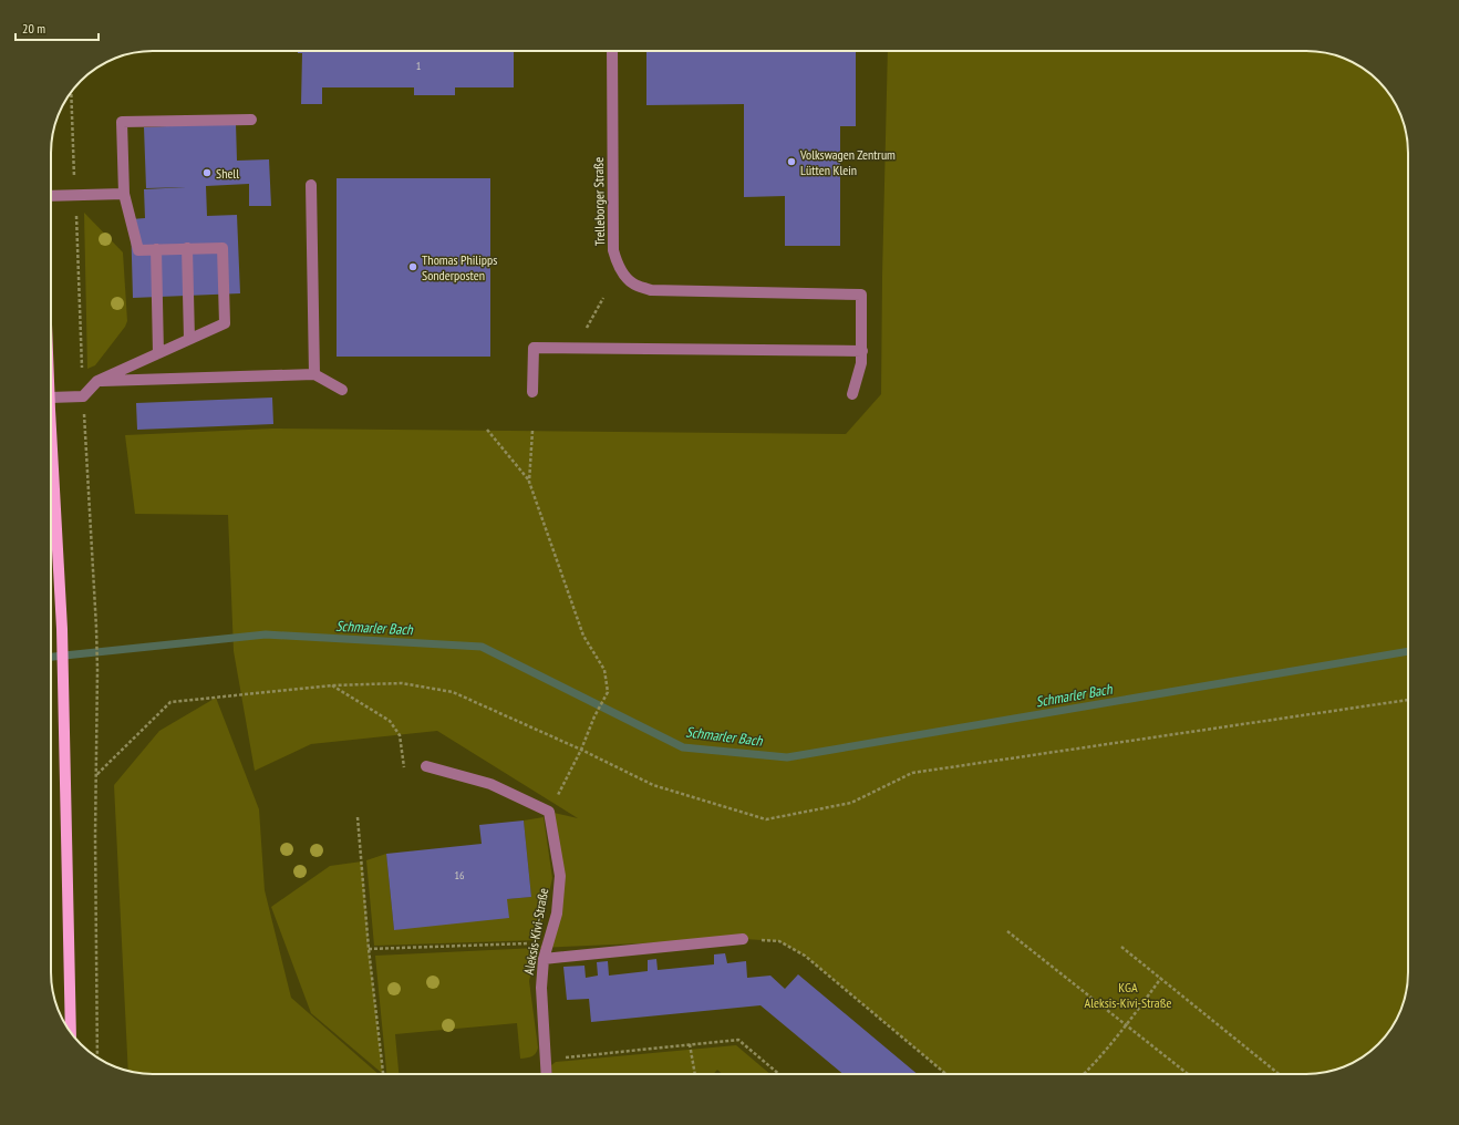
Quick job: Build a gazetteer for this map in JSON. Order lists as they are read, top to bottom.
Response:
{
  "streets": {
    "street": ["Trelleborger Straße", "Aleksis-Kivi-Straße"]
  },
  "water": ["Schmarler Bach"],
  "parks": ["KGA Aleksis-Kivi-Straße"],
  "places": ["Volkswagen Zentrum Lütten Klein", "Shell", "Thomas Philipps Sonderposten"],
  "house_numbers": ["1", "16"],
  "scale_bar": "20 m"
}
